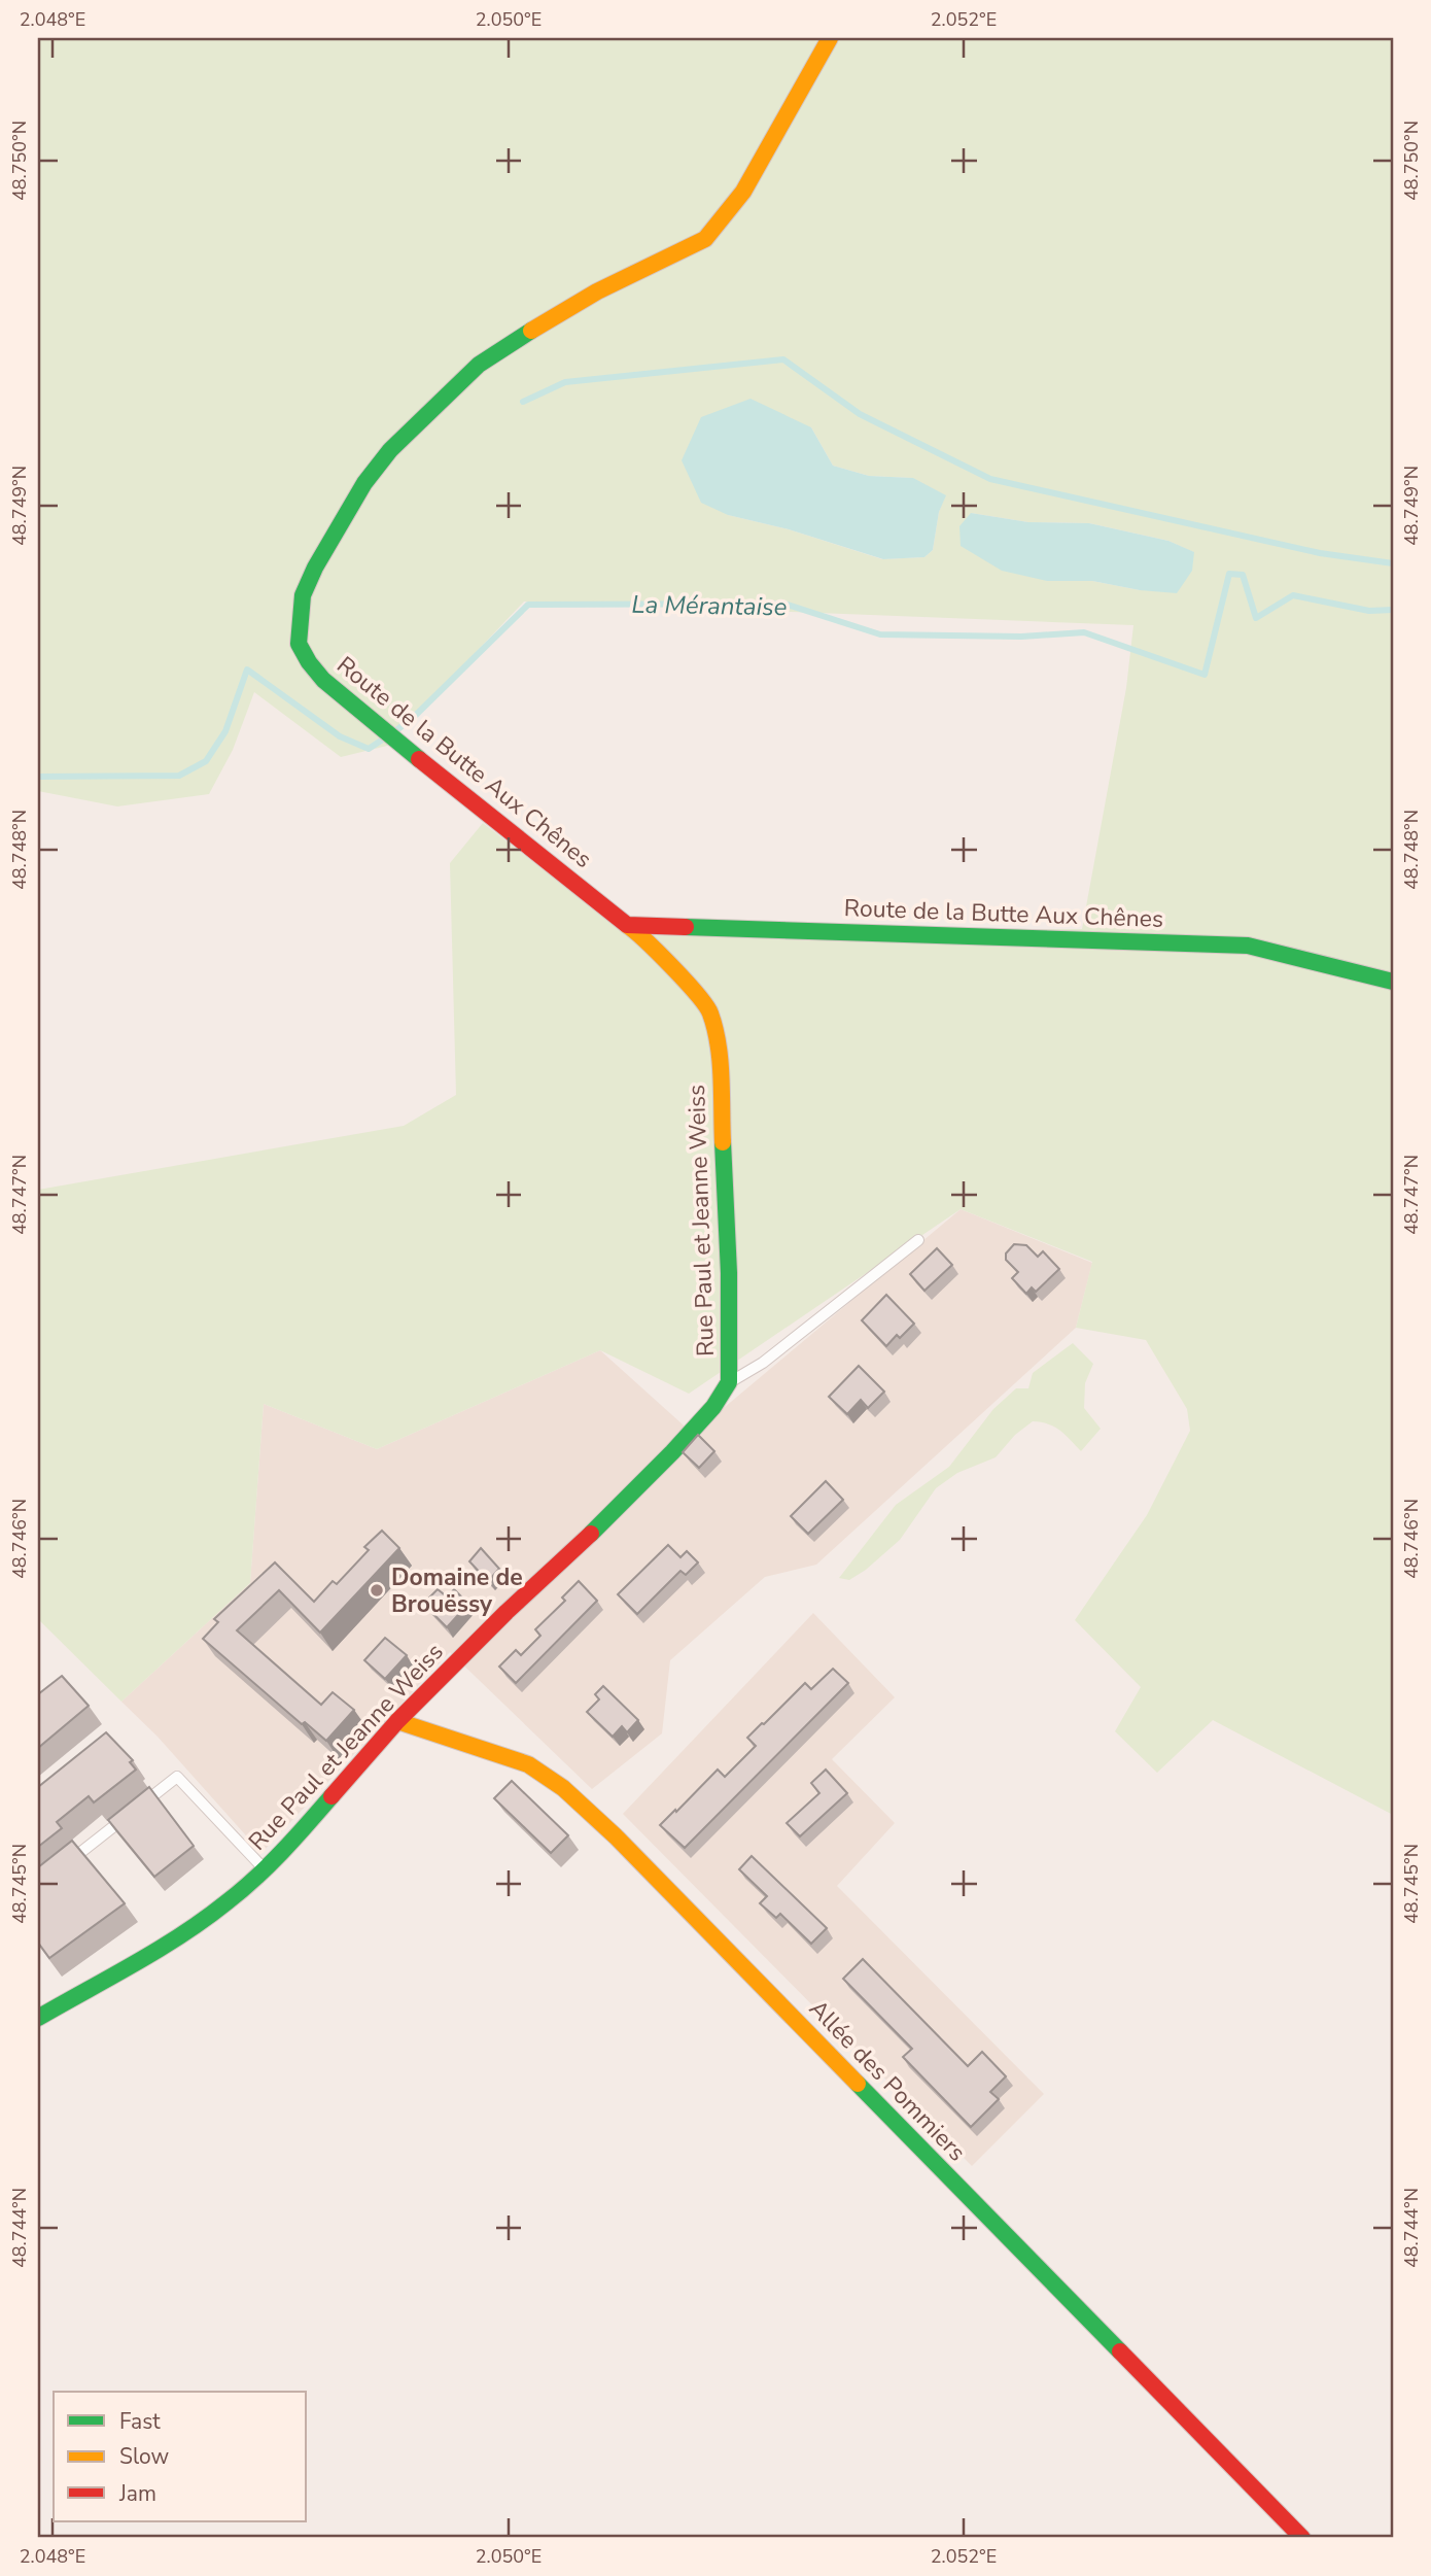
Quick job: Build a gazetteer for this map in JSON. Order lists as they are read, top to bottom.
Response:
{
  "streets": {
    "street": ["Route de la Butte Aux Chênes", "Rue Paul et Jeanne Weiss", "Allée des Pommiers"]
  },
  "crossings": [
    ["Route de la Butte Aux Chênes", "Rue Paul et Jeanne Weiss"],
    ["Rue Paul et Jeanne Weiss", "Allée des Pommiers"]
  ],
  "water": ["La Mérantaise"],
  "places": ["Domaine de Brouëssy"],
  "legend": ["Fast", "Slow", "Jam"],
  "coordinates": [
    "2.048°E",
    "2.050°E",
    "2.052°E",
    "48.750°N",
    "48.749°N",
    "48.748°N",
    "48.747°N",
    "48.746°N",
    "48.745°N",
    "48.744°N"
  ]
}
